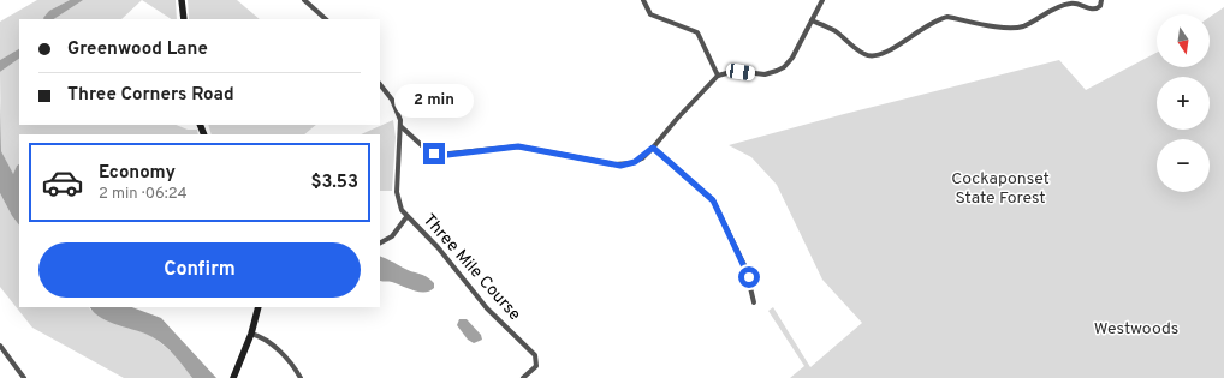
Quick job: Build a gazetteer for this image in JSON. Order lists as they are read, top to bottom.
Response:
{
  "streets": {
    "street": ["Three Mile Course"]
  },
  "parks": ["Cockaponset State Forest", "Westwoods"],
  "north": "bottom",
  "page": {
    "map_buttons": ["+", "−"],
    "banner": ["Greenwood Lane", "Three Corners Road"],
    "bubble": "2 min",
    "list": [
      {
        "name": "Economy",
        "note": "2 min · 06:24",
        "value": "$3.53"
      }
    ],
    "buttons": "Confirm"
  }
}
